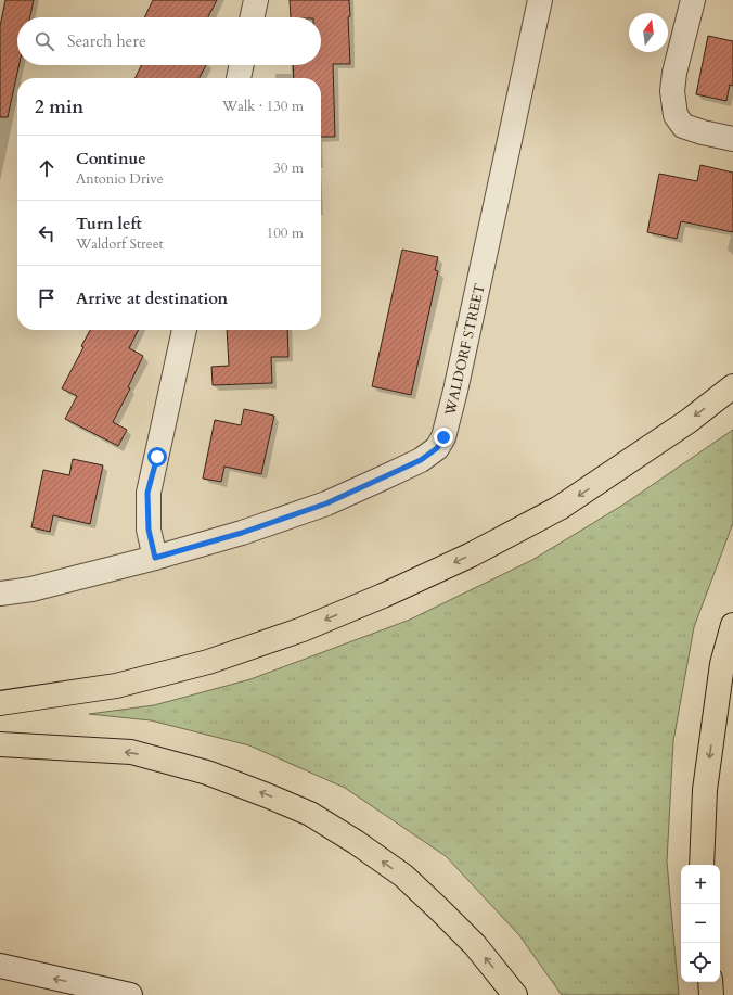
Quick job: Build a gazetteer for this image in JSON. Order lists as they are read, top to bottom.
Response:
{
  "streets": {
    "street": ["WALDORF STREET"]
  },
  "north": "top",
  "page": {
    "search": "Search here",
    "heading": ["2 min", "Walk · 130 m"],
    "list": [
      ["Continue", "Antonio Drive", "30 m"],
      ["Turn left", "Waldorf Street", "100 m"],
      "Arrive at destination"
    ],
    "map_buttons": ["+", "−"]
  }
}
